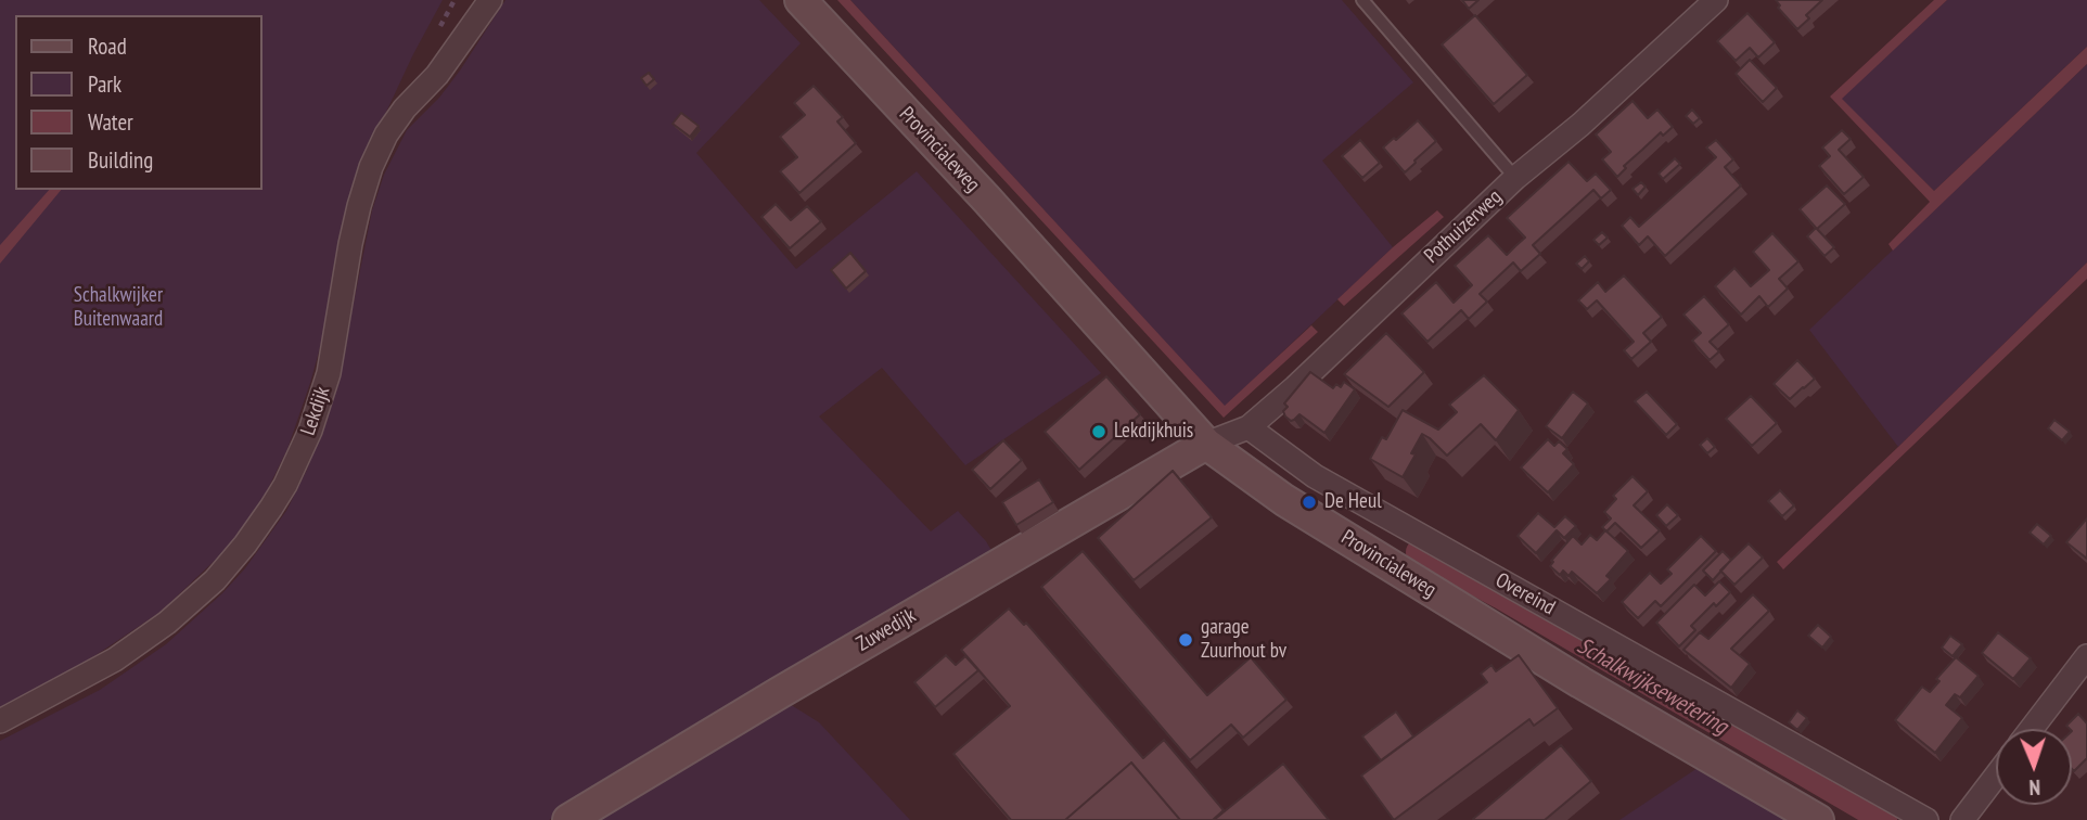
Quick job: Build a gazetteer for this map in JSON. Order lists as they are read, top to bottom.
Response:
{
  "streets": {
    "street": [
      "Provincialeweg",
      "Pothuizerweg",
      "Lekdijk",
      "Overeind",
      "Zuwedijk"
    ]
  },
  "crossings": [
    ["Provincialeweg", "Pothuizerweg"],
    ["Provincialeweg", "Zuwedijk"],
    ["Pothuizerweg", "Overeind"],
    ["Pothuizerweg", "Zuwedijk"]
  ],
  "water": ["Schalkwijksewetering"],
  "parks": ["Schalkwijker Buitenwaard"],
  "places": ["Lekdijkhuis", "De Heul", "garage Zuurhout bv"],
  "legend": [
    "Road",
    "Park",
    "Water",
    "Building"
  ],
  "north": "bottom"
}
